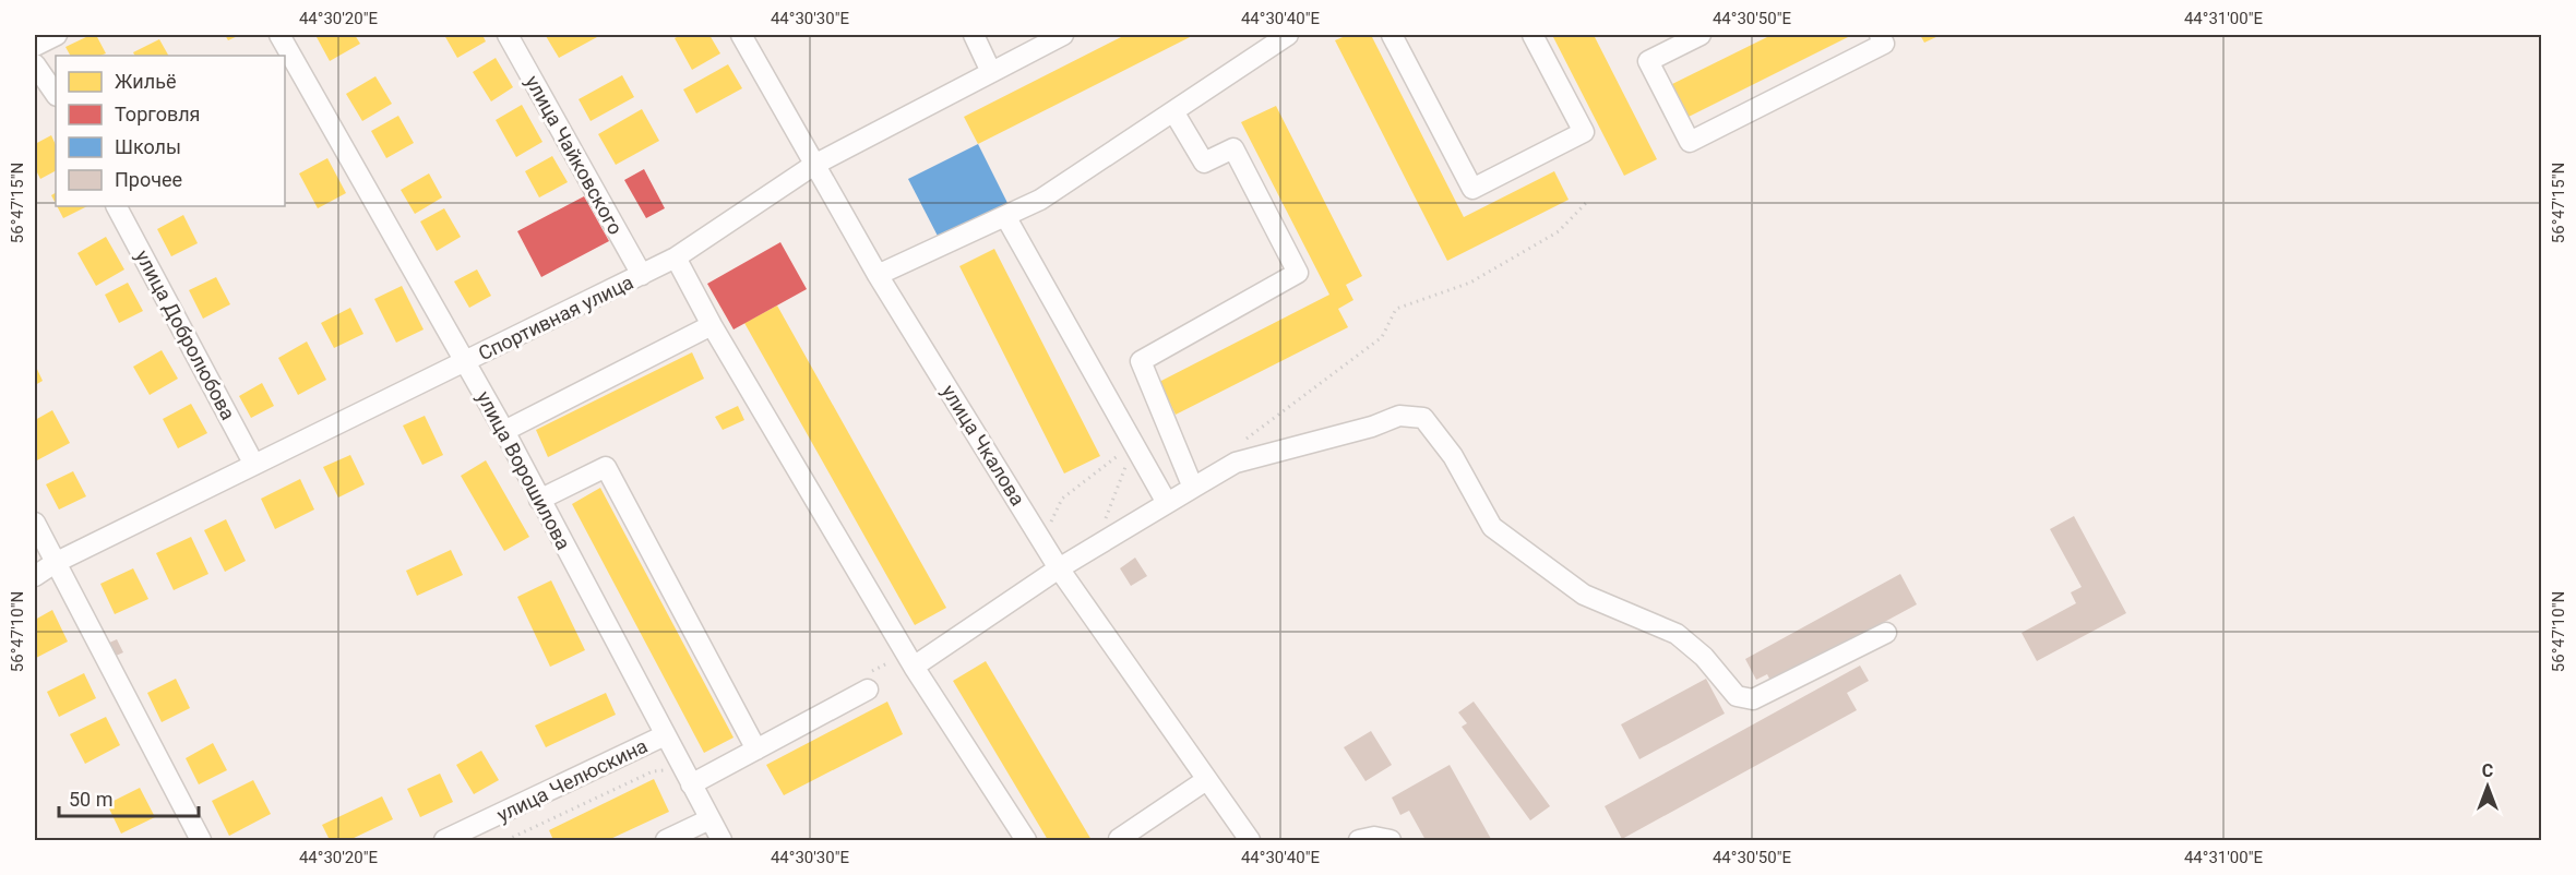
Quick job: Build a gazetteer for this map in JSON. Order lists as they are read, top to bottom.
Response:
{
  "streets": {
    "street": [
      "улица Чайковского",
      "Спортивная улица",
      "улица Добролюбова",
      "улица Чкалова",
      "улица Ворошилова",
      "улица Челюскина"
    ]
  },
  "crossings": [
    ["улица Чайковского", "Спортивная улица"],
    ["Спортивная улица", "улица Добролюбова"],
    ["Спортивная улица", "улица Чкалова"],
    ["Спортивная улица", "улица Ворошилова"],
    ["улица Ворошилова", "улица Челюскина"]
  ],
  "legend": [
    "Жильё",
    "Торговля",
    "Школы",
    "Прочее"
  ],
  "scale_bar": "50 m",
  "north": "top",
  "coordinates": [
    "44°30'20\"E",
    "44°30'30\"E",
    "44°30'40\"E",
    "44°30'50\"E",
    "44°31'00\"E",
    "56°47'15\"N",
    "56°47'10\"N"
  ]
}
